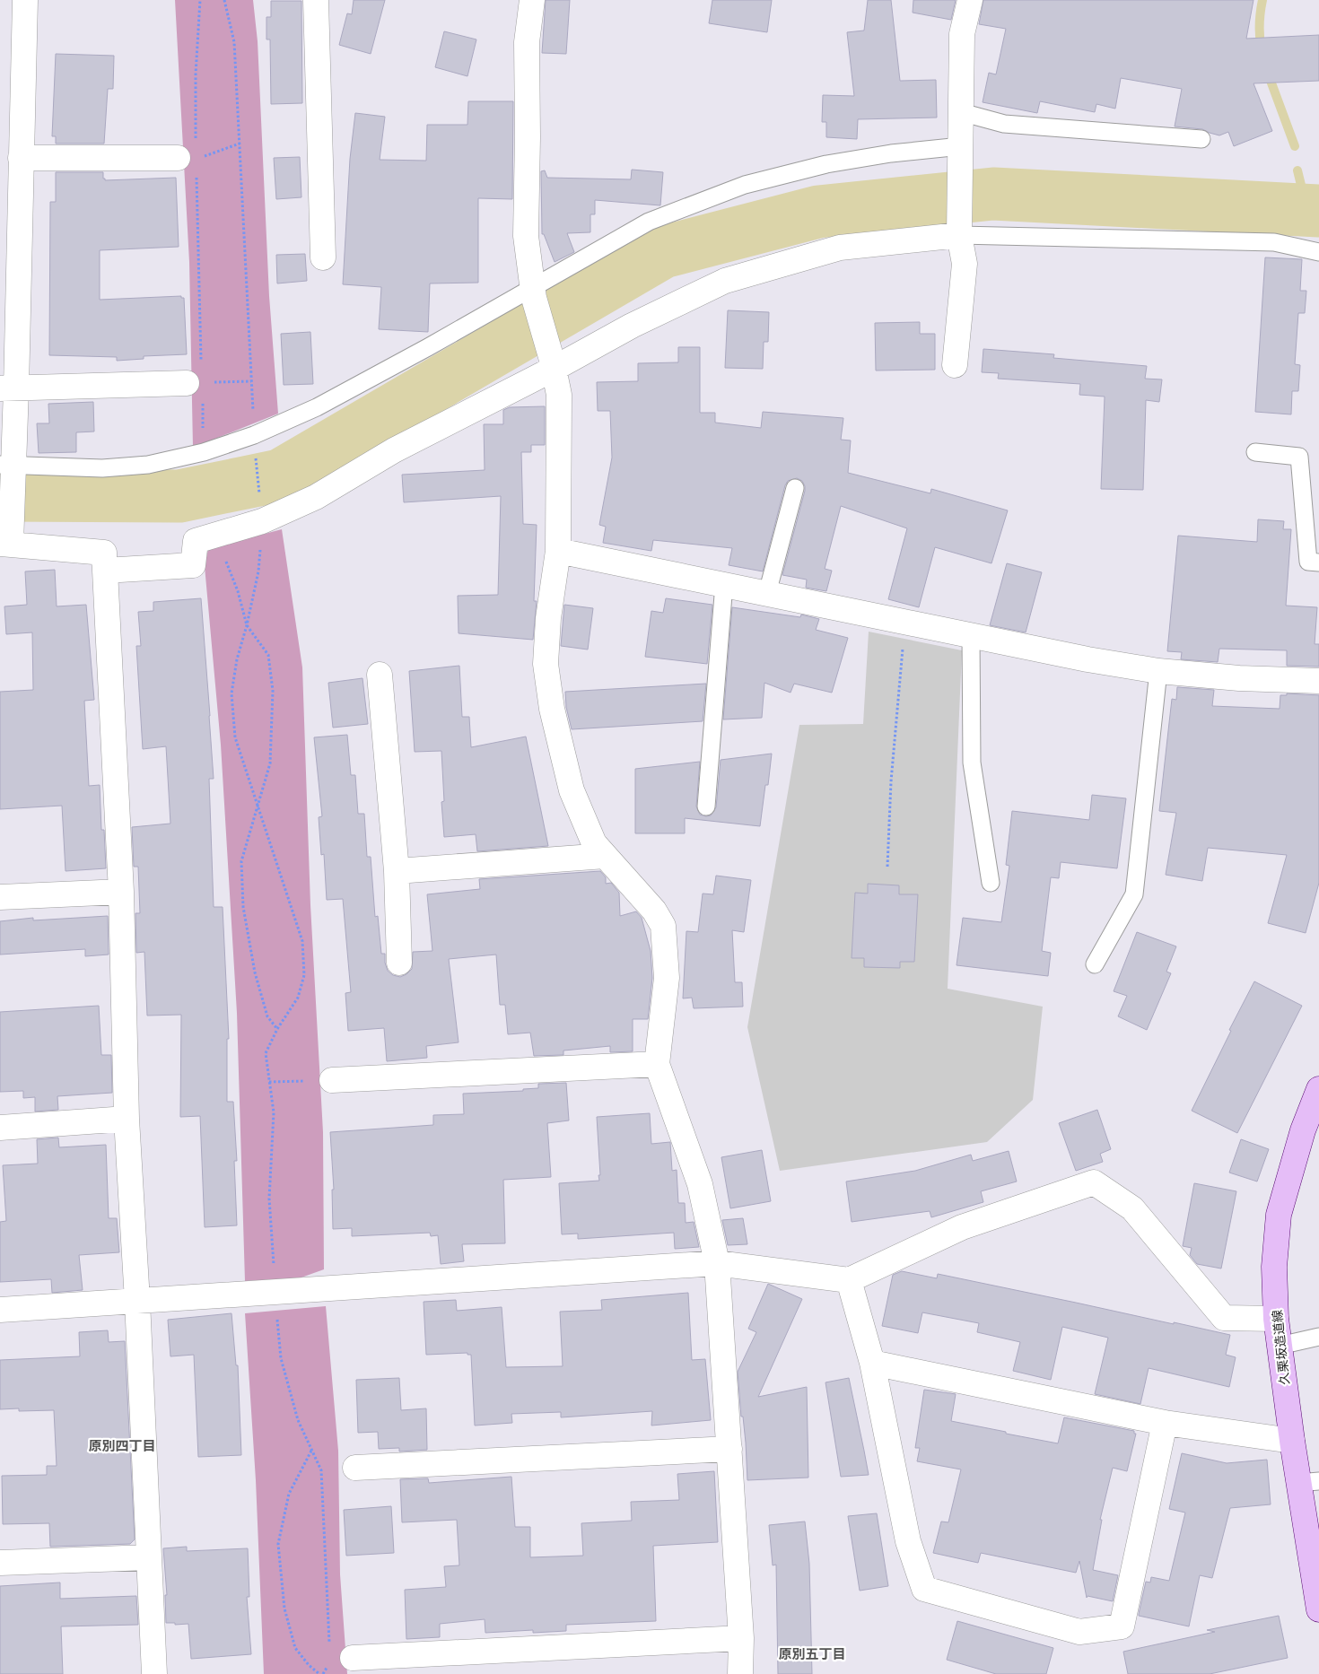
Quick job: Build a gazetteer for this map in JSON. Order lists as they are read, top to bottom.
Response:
{
  "streets": {
    "main road": ["久栗坂造道線"]
  },
  "districts": ["原別四丁目", "原別五丁目"]
}
